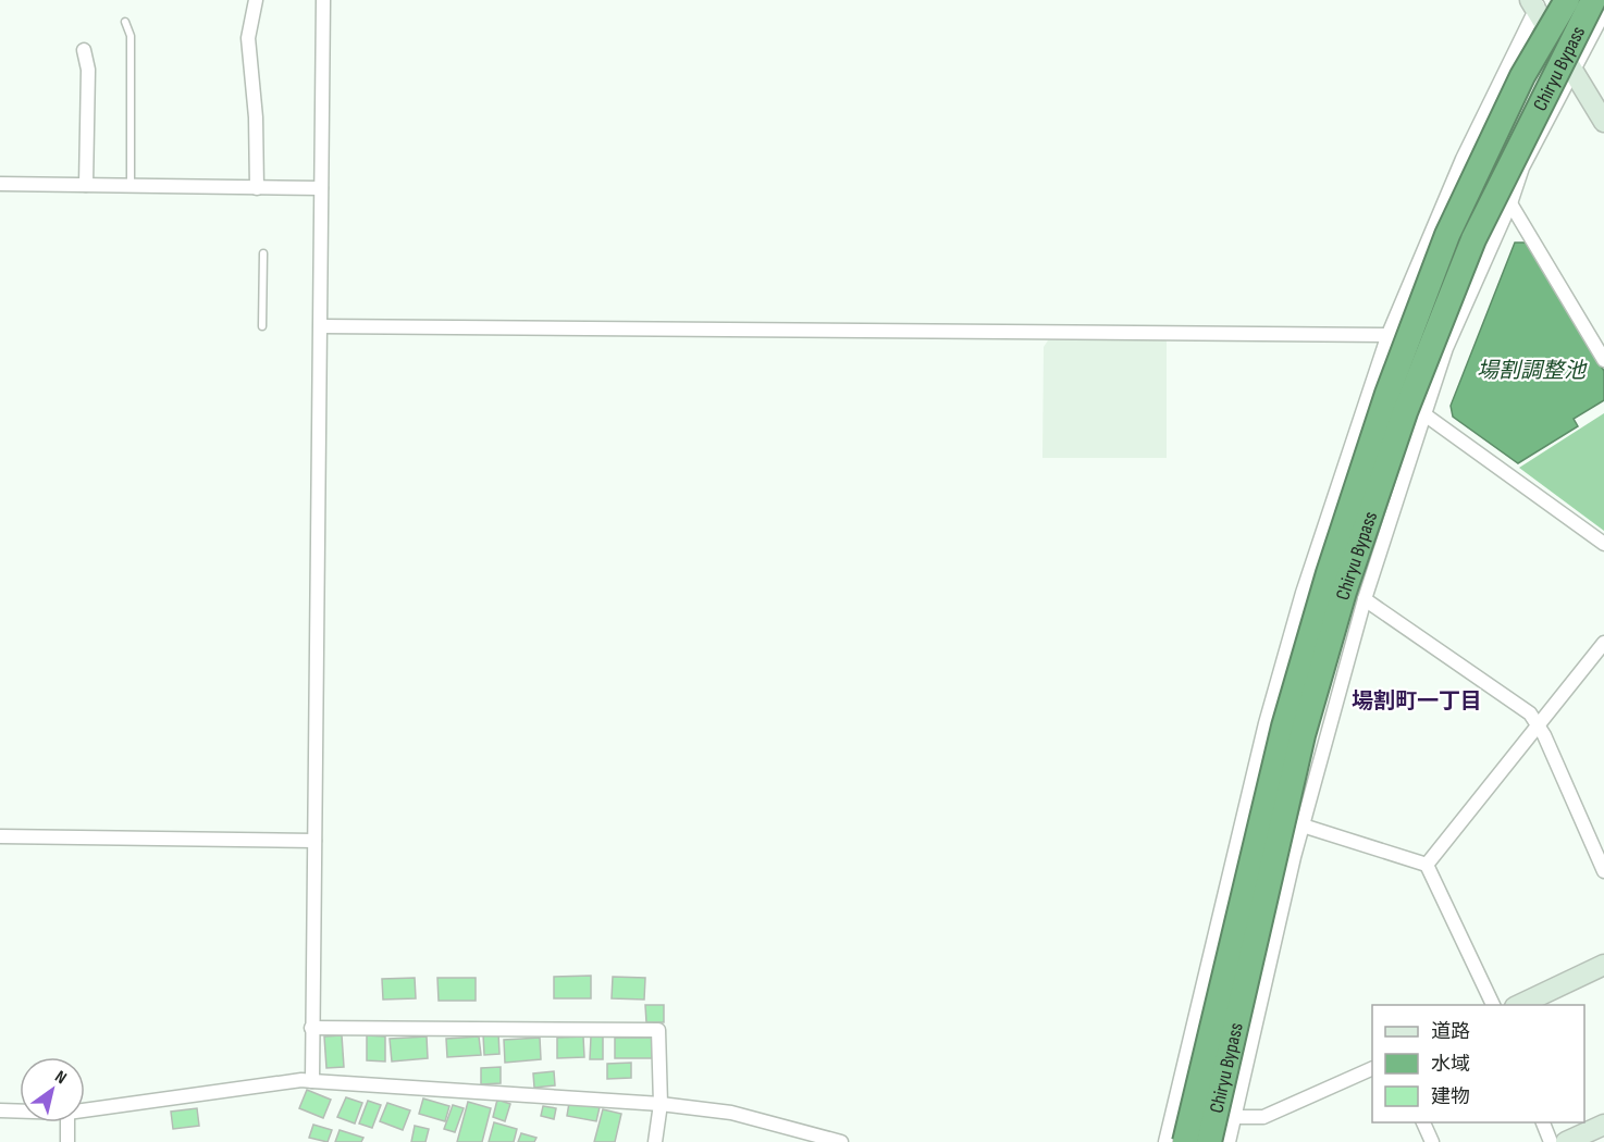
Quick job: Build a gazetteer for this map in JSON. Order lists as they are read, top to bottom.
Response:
{
  "streets": {
    "highway": ["Chiryu Bypass"]
  },
  "districts": ["場割町一丁目"],
  "water": ["場割調整池"],
  "legend": ["道路", "水域", "建物"],
  "north": "top right"
}
